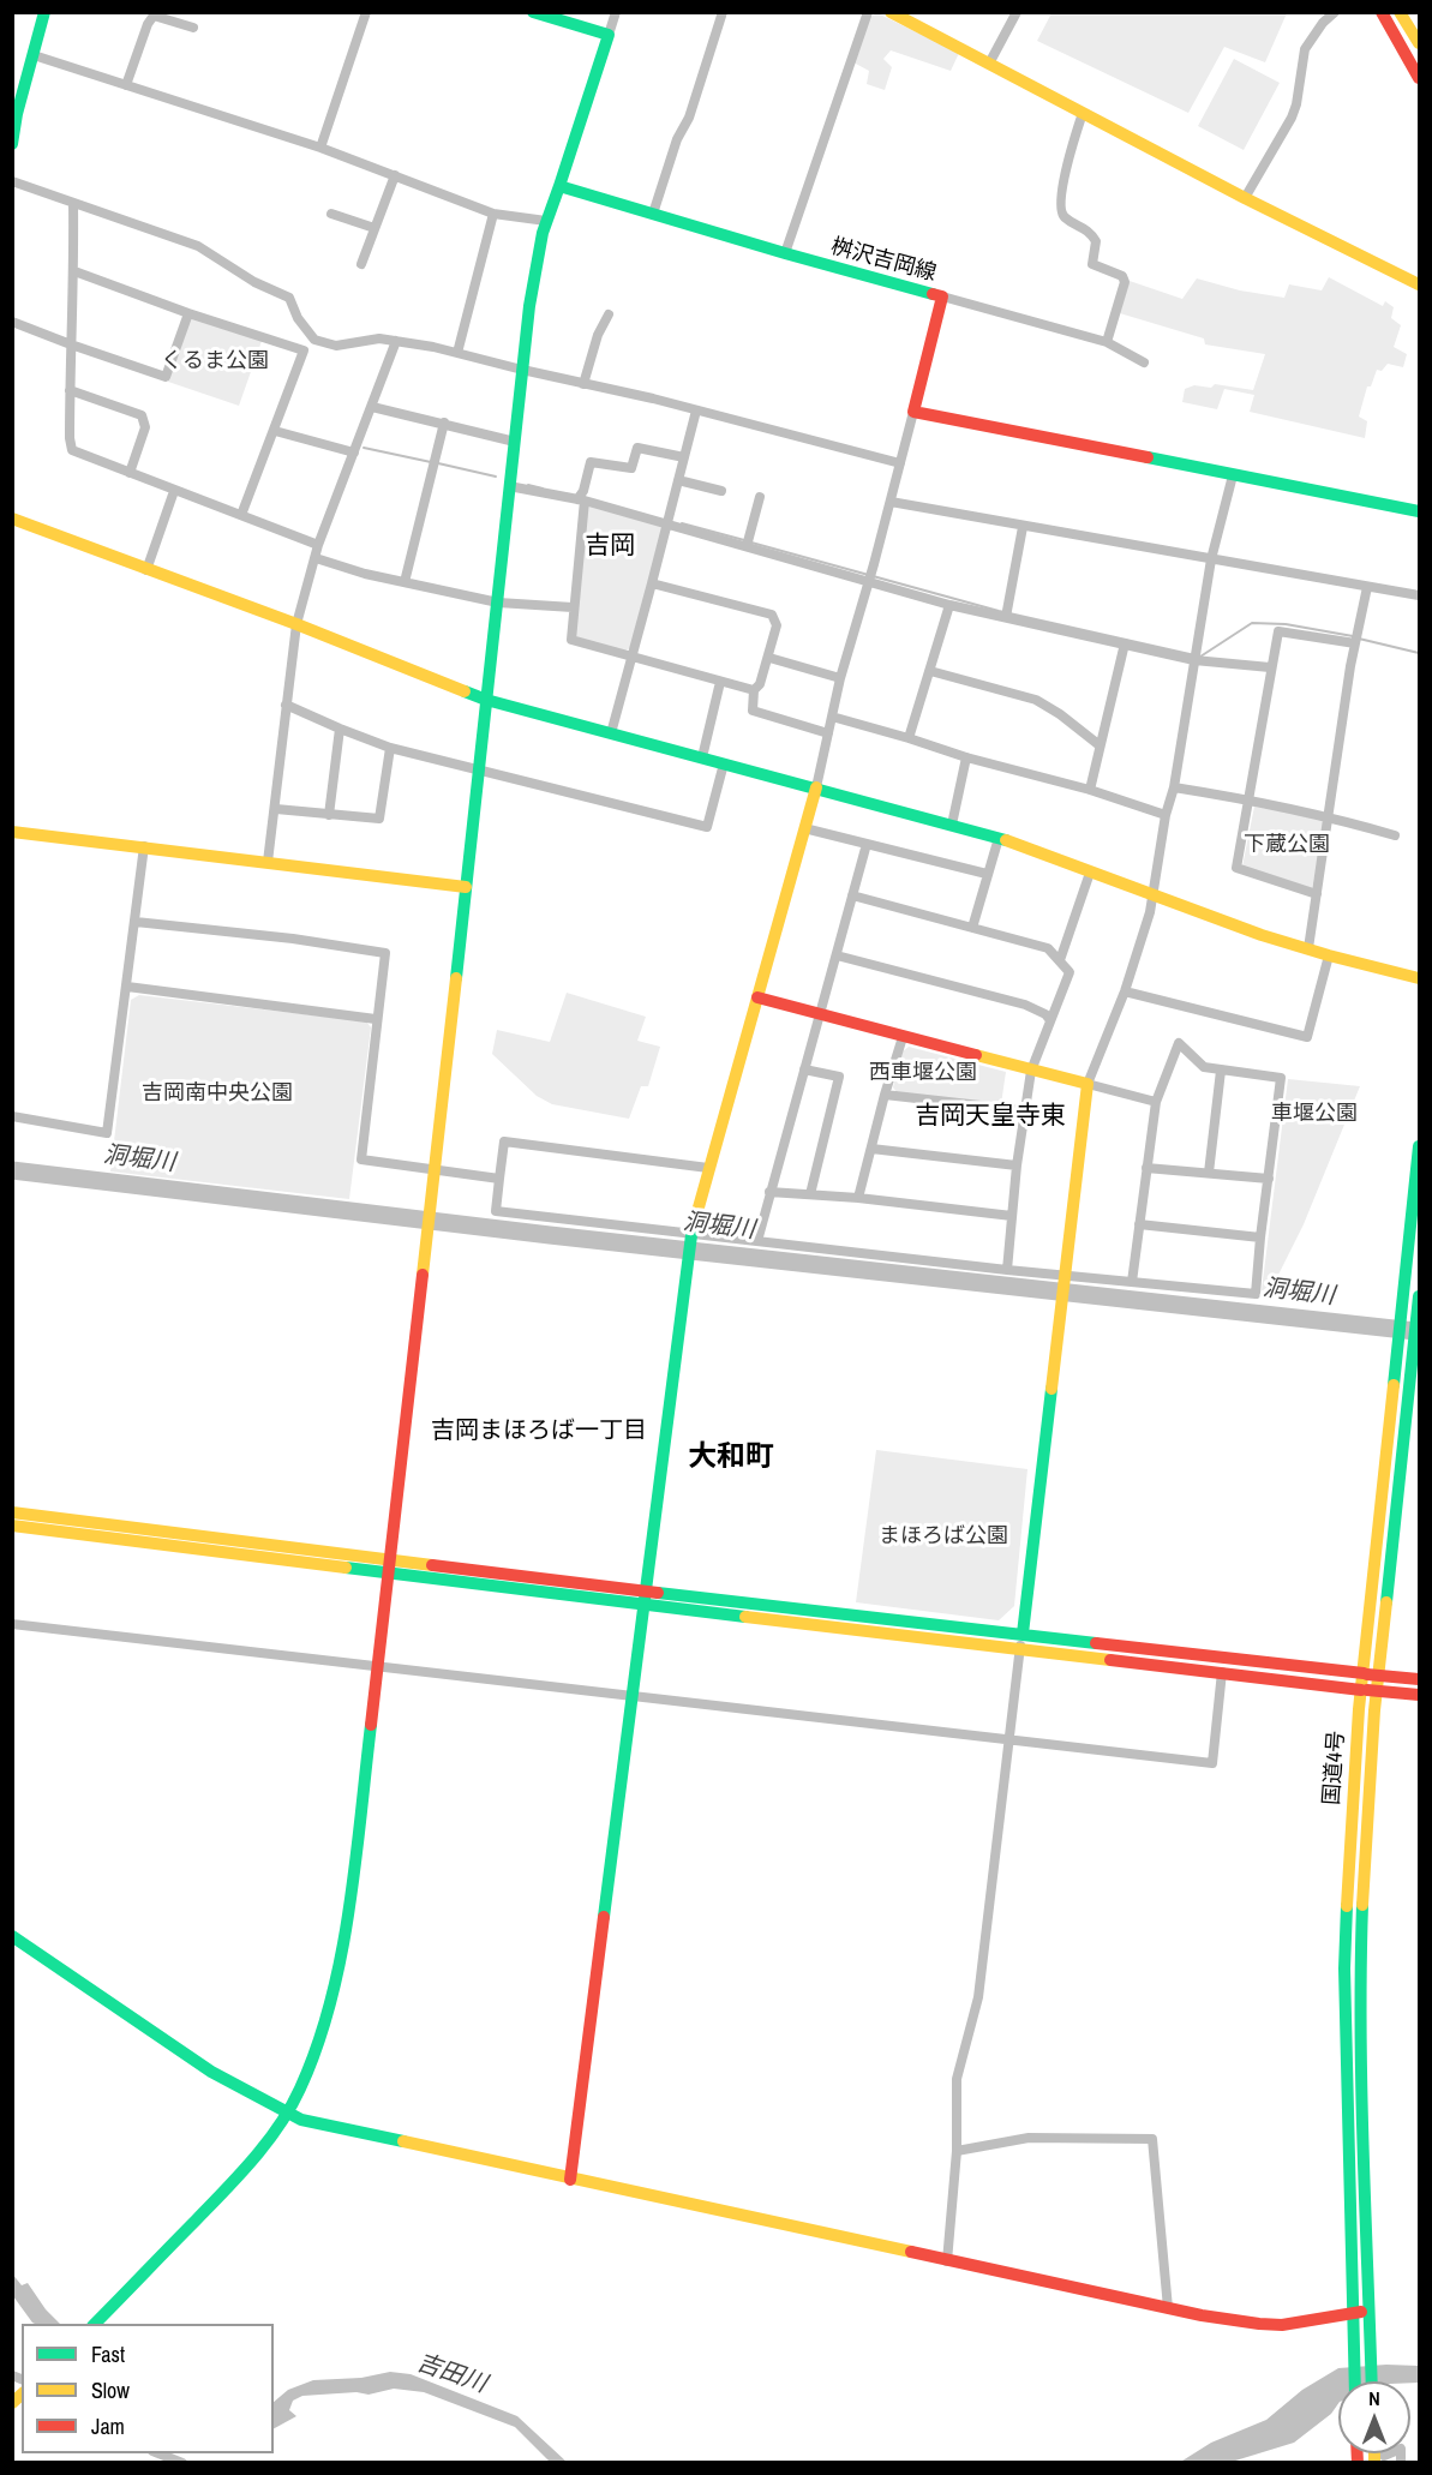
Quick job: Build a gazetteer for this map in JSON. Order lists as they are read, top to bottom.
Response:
{
  "streets": {
    "main road": ["桝沢吉岡線", "国道4号"]
  },
  "districts": [
    "吉岡",
    "吉岡天皇寺東",
    "吉岡まほろば一丁目",
    "大和町"
  ],
  "water": ["洞堀川", "吉田川"],
  "parks": [
    "くるま公園",
    "下蔵公園",
    "西車堰公園",
    "吉岡南中央公園",
    "車堰公園",
    "まほろば公園"
  ],
  "legend": ["Fast", "Slow", "Jam"],
  "north": "top"
}
